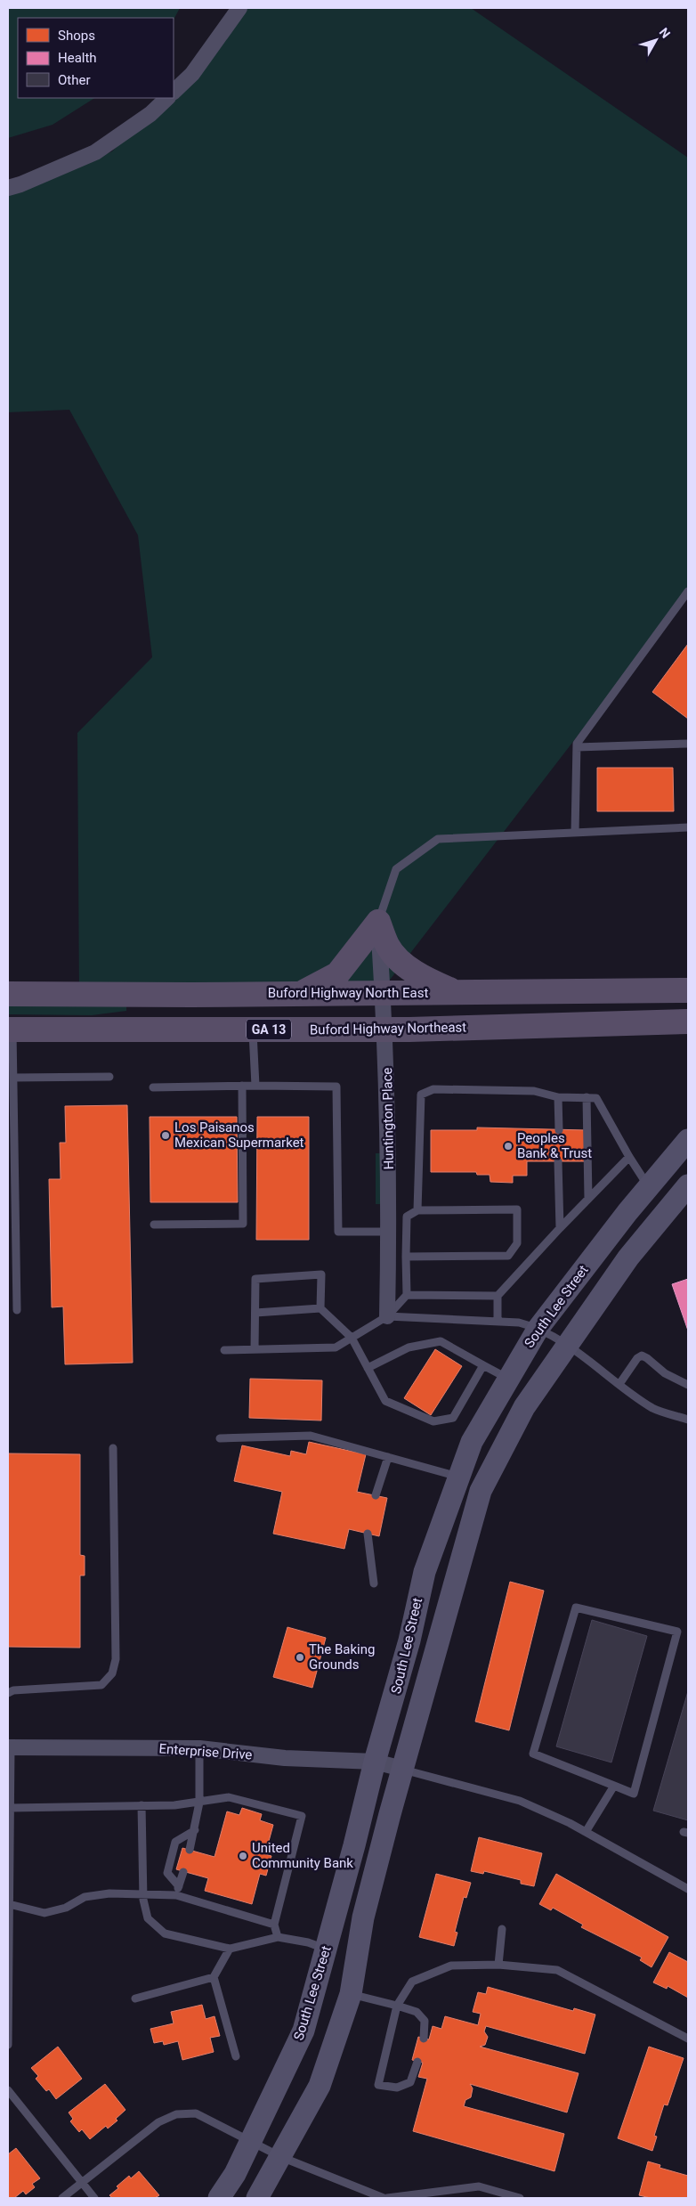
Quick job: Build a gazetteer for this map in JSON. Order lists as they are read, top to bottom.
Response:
{
  "streets": {
    "main road": [
      "Buford Highway North East",
      "Buford Highway Northeast",
      "GA 13",
      "South Lee Street"
    ],
    "street": ["Huntington Place", "Enterprise Drive"]
  },
  "crossings": [
    ["Buford Highway North East", "Huntington Place"],
    ["Buford Highway Northeast", "Huntington Place"],
    ["South Lee Street", "Enterprise Drive"]
  ],
  "places": [
    "Los Paisanos Mexican Supermarket",
    "Peoples Bank & Trust",
    "The Baking Grounds",
    "United Community Bank"
  ],
  "legend": ["Shops", "Health", "Other"],
  "north": "top right"
}
